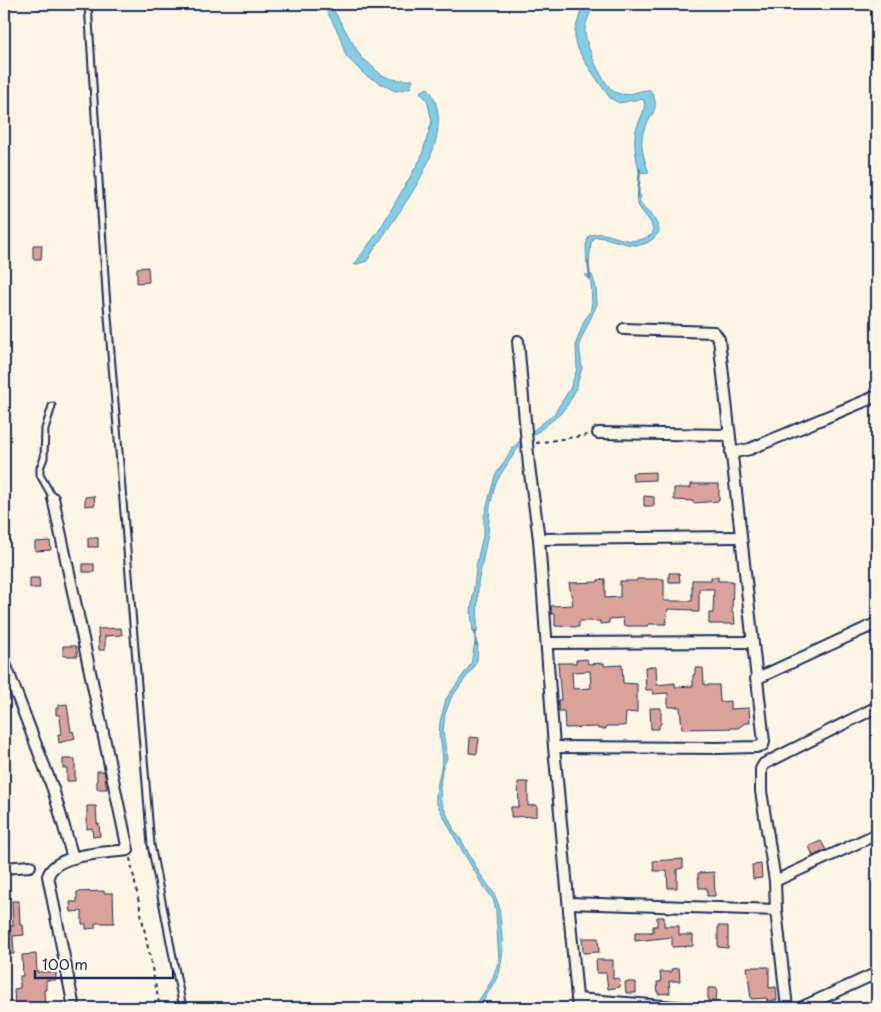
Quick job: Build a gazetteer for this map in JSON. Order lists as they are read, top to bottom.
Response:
{
  "scale_bar": "100 m"
}
